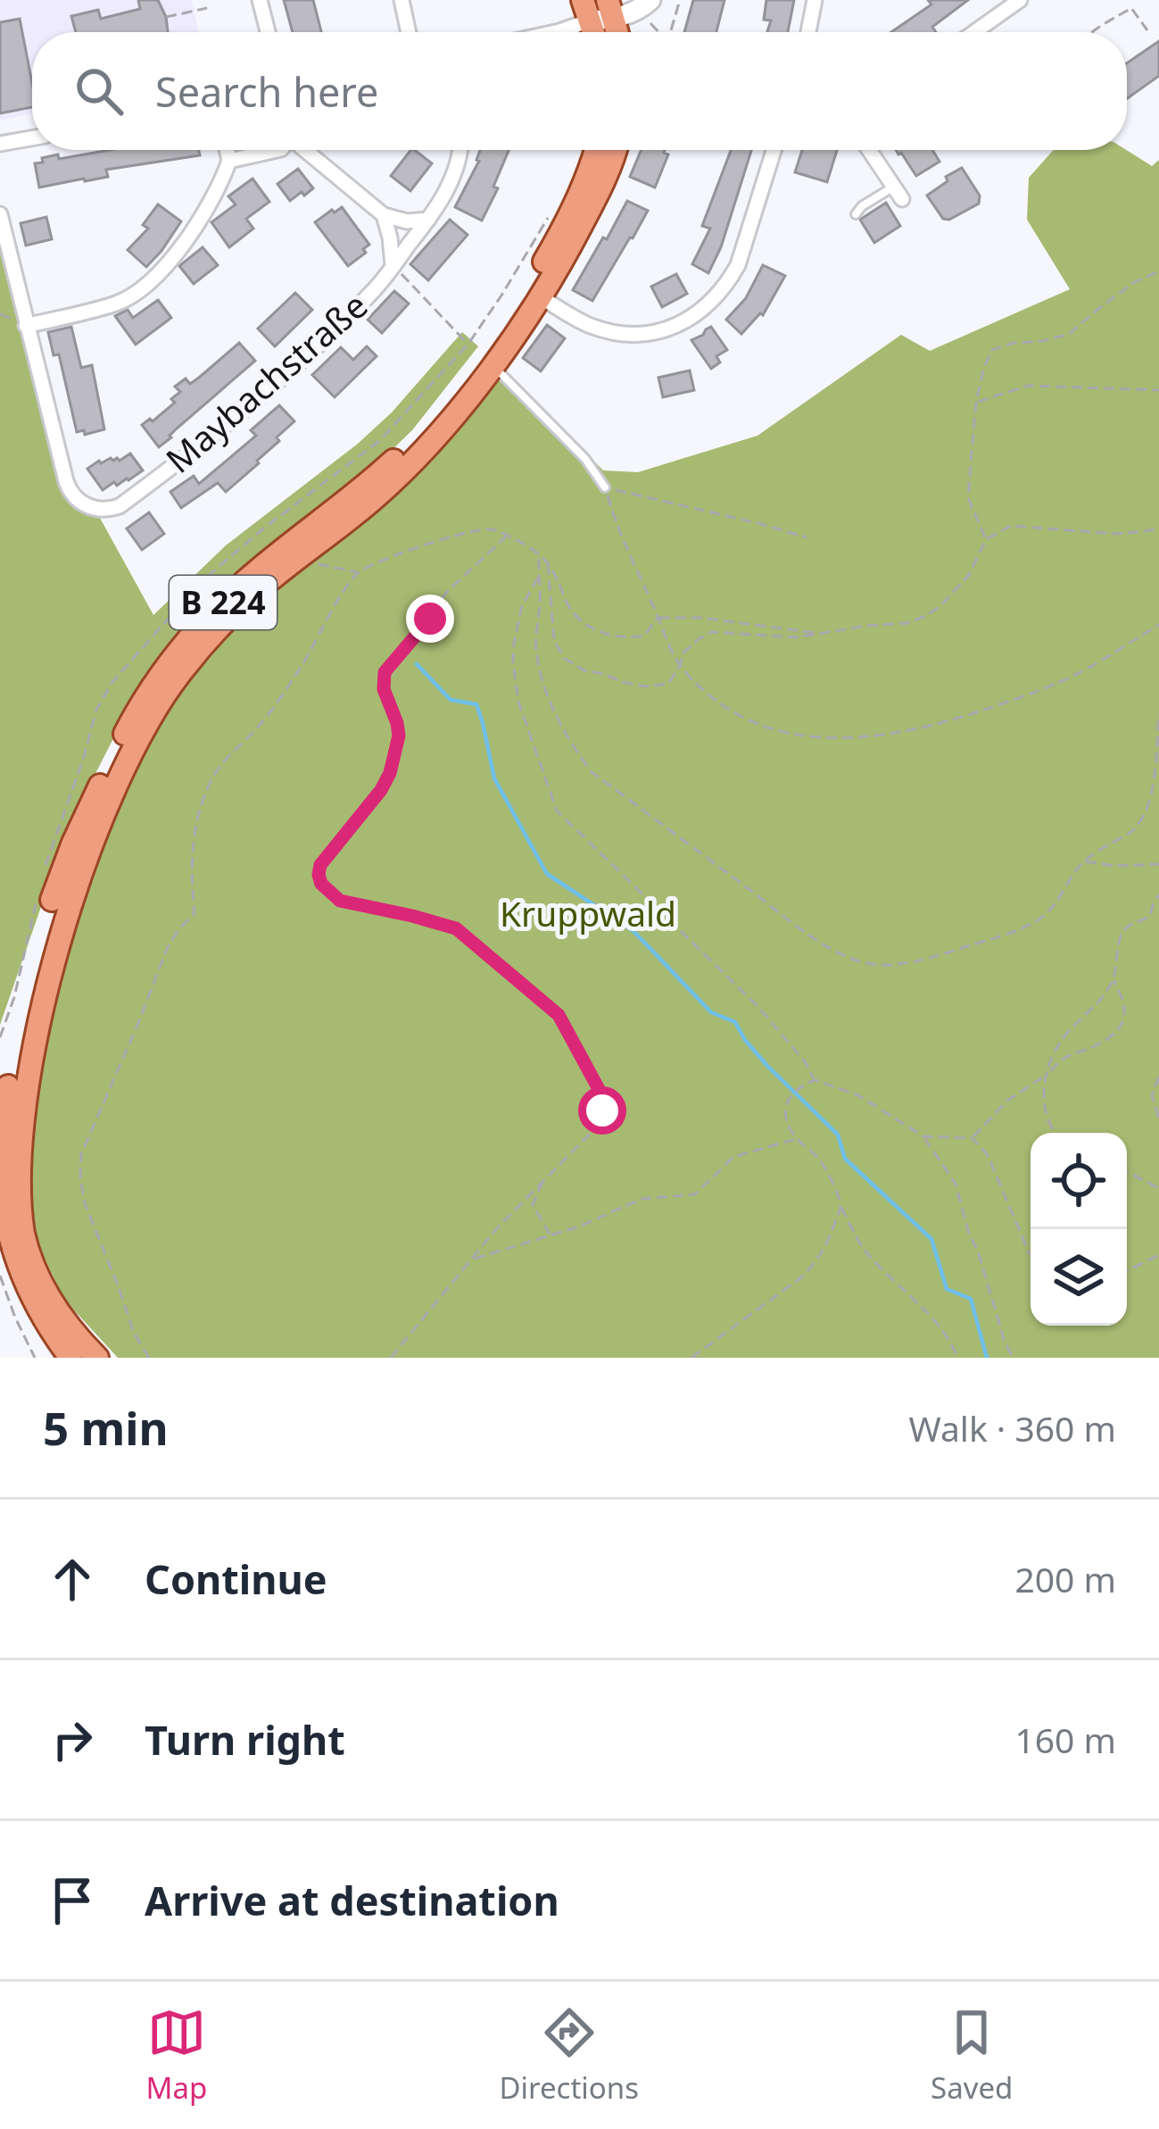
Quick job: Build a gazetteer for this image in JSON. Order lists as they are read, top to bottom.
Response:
{
  "streets": {
    "main road": ["B 224"],
    "street": ["Maybachstraße"]
  },
  "parks": ["Kruppwald"],
  "page": {
    "search": "Search here",
    "heading": ["5 min", "Walk · 360 m"],
    "list": [
      ["Continue", "200 m"],
      ["Turn right", "160 m"],
      "Arrive at destination"
    ],
    "nav": ["Map", "Directions", "Saved"]
  }
}
